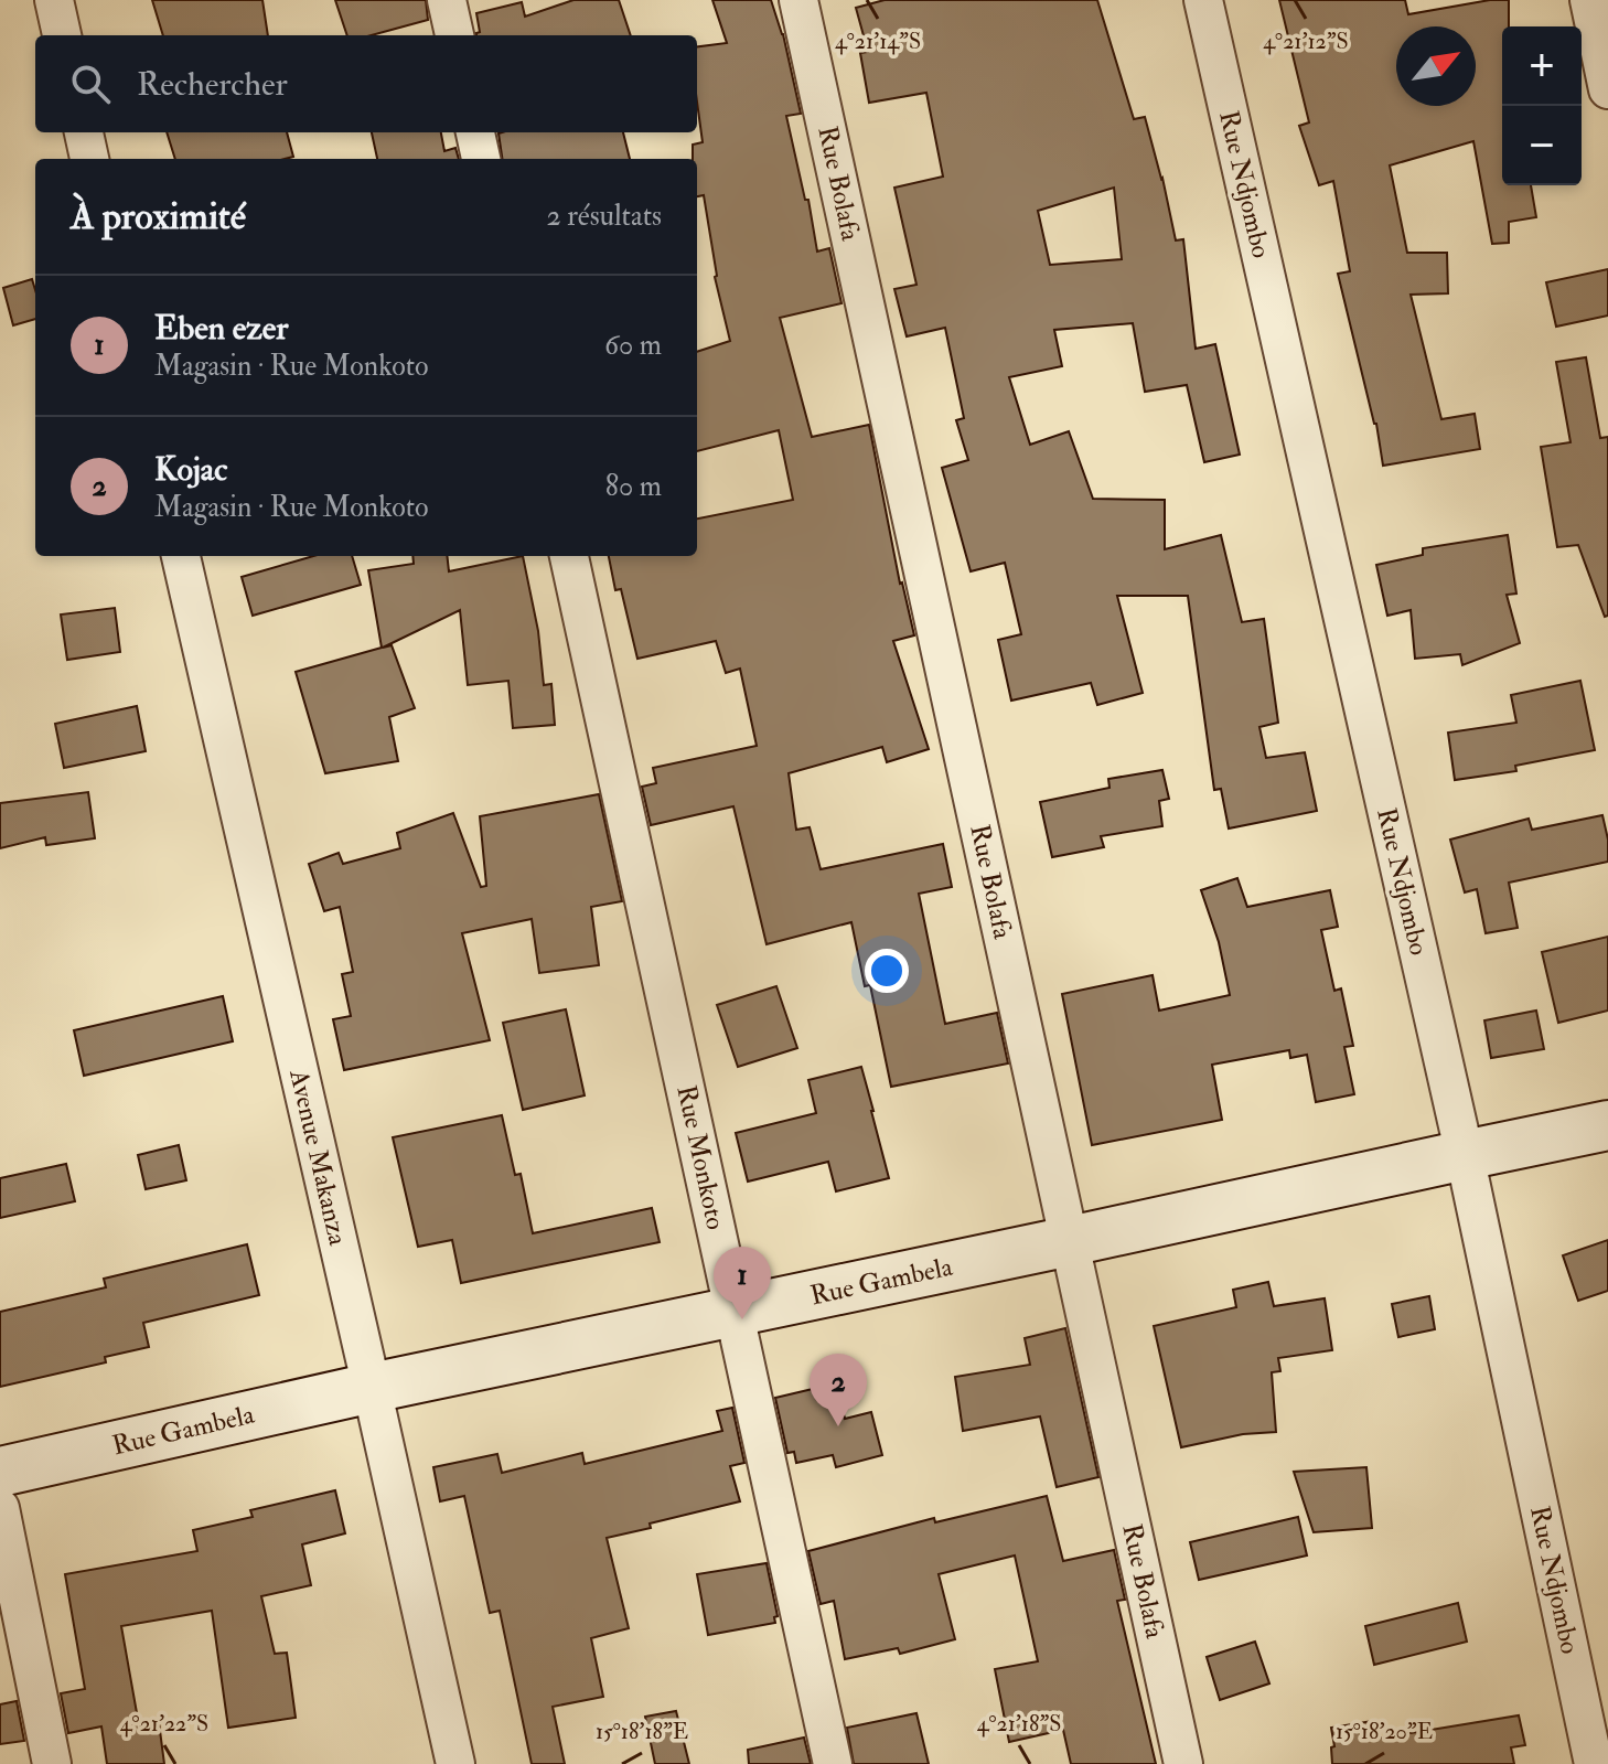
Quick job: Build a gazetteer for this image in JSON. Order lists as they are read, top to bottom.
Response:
{
  "streets": {
    "street": [
      "Rue Bolafa",
      "Rue Ndjombo",
      "Avenue Makanza",
      "Rue Monkoto",
      "Rue Gambela"
    ]
  },
  "crossings": [
    ["Rue Bolafa", "Rue Gambela"],
    ["Rue Ndjombo", "Rue Gambela"],
    ["Avenue Makanza", "Rue Gambela"],
    ["Rue Monkoto", "Rue Gambela"]
  ],
  "north": "top right",
  "page": {
    "map_buttons": ["+", "−"],
    "search": "Rechercher",
    "heading": ["À proximité", "2 résultats"],
    "list": [
      {
        "mark": "1",
        "name": "Eben ezer",
        "note": "Magasin · Rue Monkoto",
        "value": "60 m"
      },
      {
        "mark": "2",
        "name": "Kojac",
        "note": "Magasin · Rue Monkoto",
        "value": "80 m"
      }
    ],
    "pins": ["1", "2"]
  },
  "coordinates": [
    "4°21'14\"S",
    "4°21'12\"S",
    "4°21'22\"S",
    "4°21'18\"S",
    "15°18'18\"E",
    "15°18'20\"E"
  ]
}
